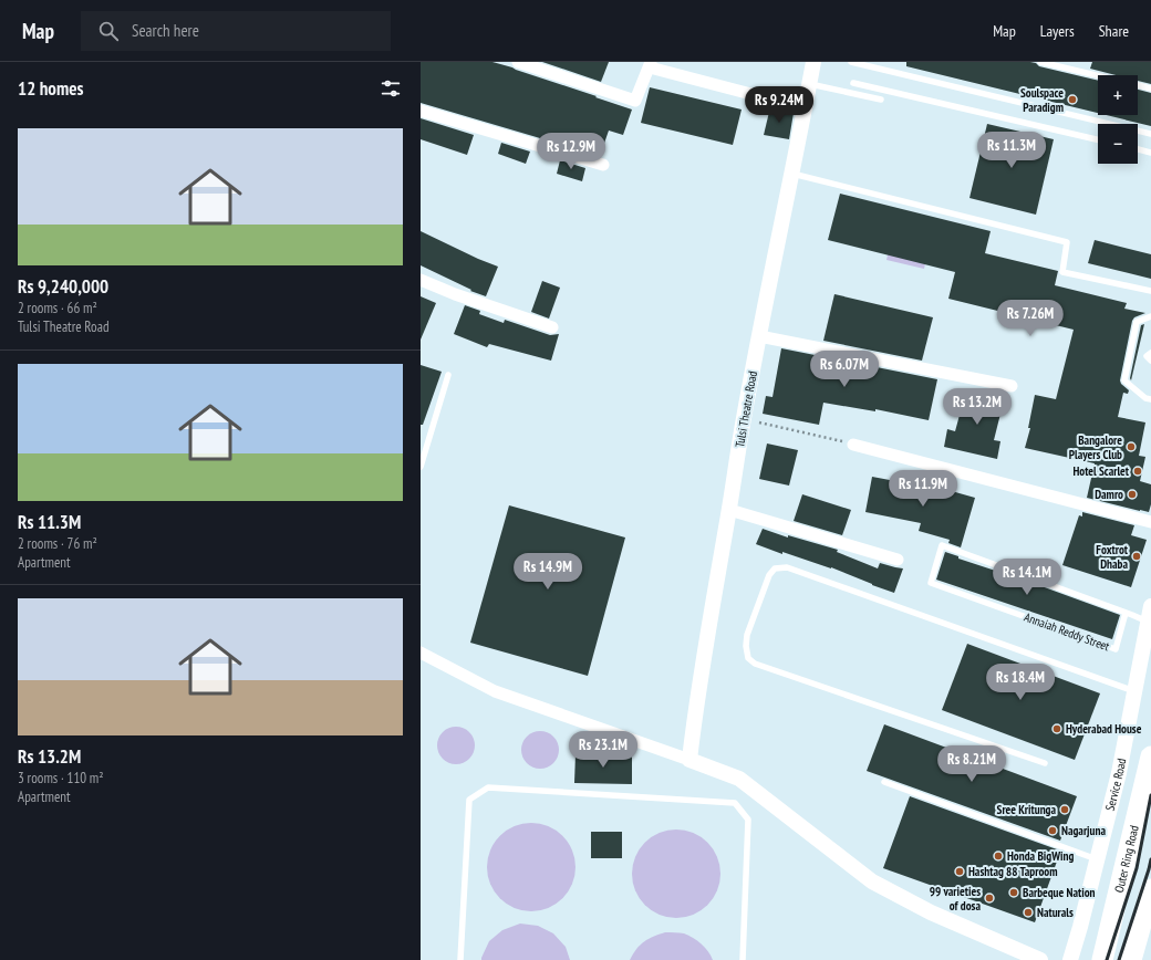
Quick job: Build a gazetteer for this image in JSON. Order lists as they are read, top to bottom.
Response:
{
  "streets": {
    "highway": ["Outer Ring Road"],
    "street": ["Tulsi Theatre Road", "Service Road"],
    "lane": ["Annaiah Reddy Street"]
  },
  "crossings": [
    ["Annaiah Reddy Street", "Service Road"]
  ],
  "places": [
    "Soulspace Paradigm",
    "Bangalore Players Club",
    "Hotel Scarlet",
    "Damro",
    "Foxtrot Dhaba",
    "Hyderabad House",
    "Sree Kritunga",
    "Nagarjuna",
    "Honda BigWing",
    "Hashtag 88 Taproom",
    "Barbeque Nation",
    "99 varieties of dosa",
    "Naturals"
  ],
  "page": {
    "header": "Map",
    "search": "Search here",
    "nav": ["Map", "Layers", "Share"],
    "heading": "12 homes",
    "map_buttons": ["+", "−"],
    "price": [
      "Rs 9.24M",
      "Rs 11.3M",
      "Rs 12.9M",
      "Rs 7.26M",
      "Rs 6.07M",
      "Rs 13.2M",
      "Rs 11.9M",
      "Rs 14.9M",
      "Rs 14.1M",
      "Rs 18.4M",
      "Rs 23.1M",
      "Rs 8.21M"
    ],
    "list": [
      {
        "name": "Rs 9,240,000",
        "note": "2 rooms · 66 m² · Tulsi Theatre Road"
      },
      {
        "name": "Rs 11.3M",
        "note": "2 rooms · 76 m² · Apartment"
      },
      {
        "name": "Rs 13.2M",
        "note": "3 rooms · 110 m² · Apartment"
      }
    ]
  }
}
